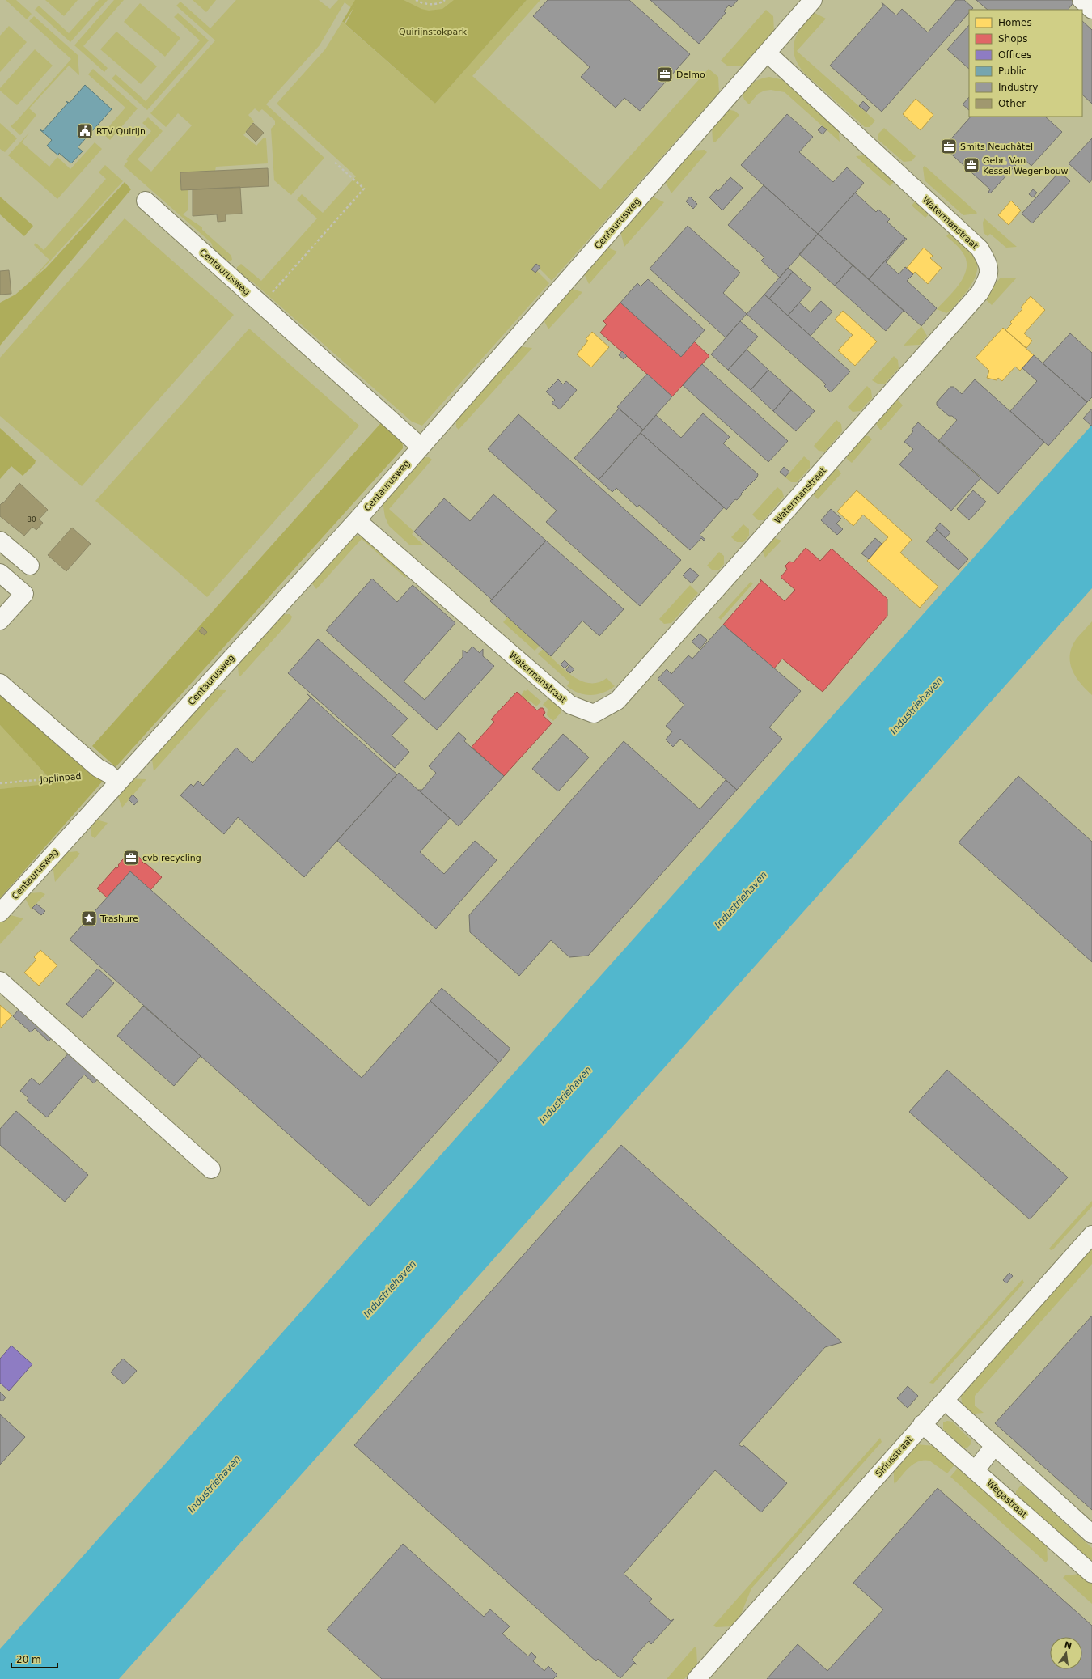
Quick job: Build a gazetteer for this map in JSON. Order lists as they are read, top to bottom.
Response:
{
  "streets": {
    "street": [
      "Watermanstraat",
      "Centaurusweg",
      "Siriusstraat",
      "Wegastraat"
    ],
    "path": ["Joplinpad"]
  },
  "crossings": [
    ["Watermanstraat", "Centaurusweg"],
    ["Siriusstraat", "Wegastraat"]
  ],
  "water": ["Industriehaven"],
  "parks": ["Quirijnstokpark"],
  "places": {
    "office": [
      "Delmo",
      "Smits Neuchâtel",
      "Gebr. Van Kessel Wegenbouw",
      "cvb recycling"
    ],
    "public building": ["RTV Quirijn"],
    "place": ["Trashure"]
  },
  "house_numbers": ["80"],
  "legend": [
    "Homes",
    "Shops",
    "Offices",
    "Public",
    "Industry",
    "Other"
  ],
  "scale_bar": "20 m",
  "north": "top"
}
